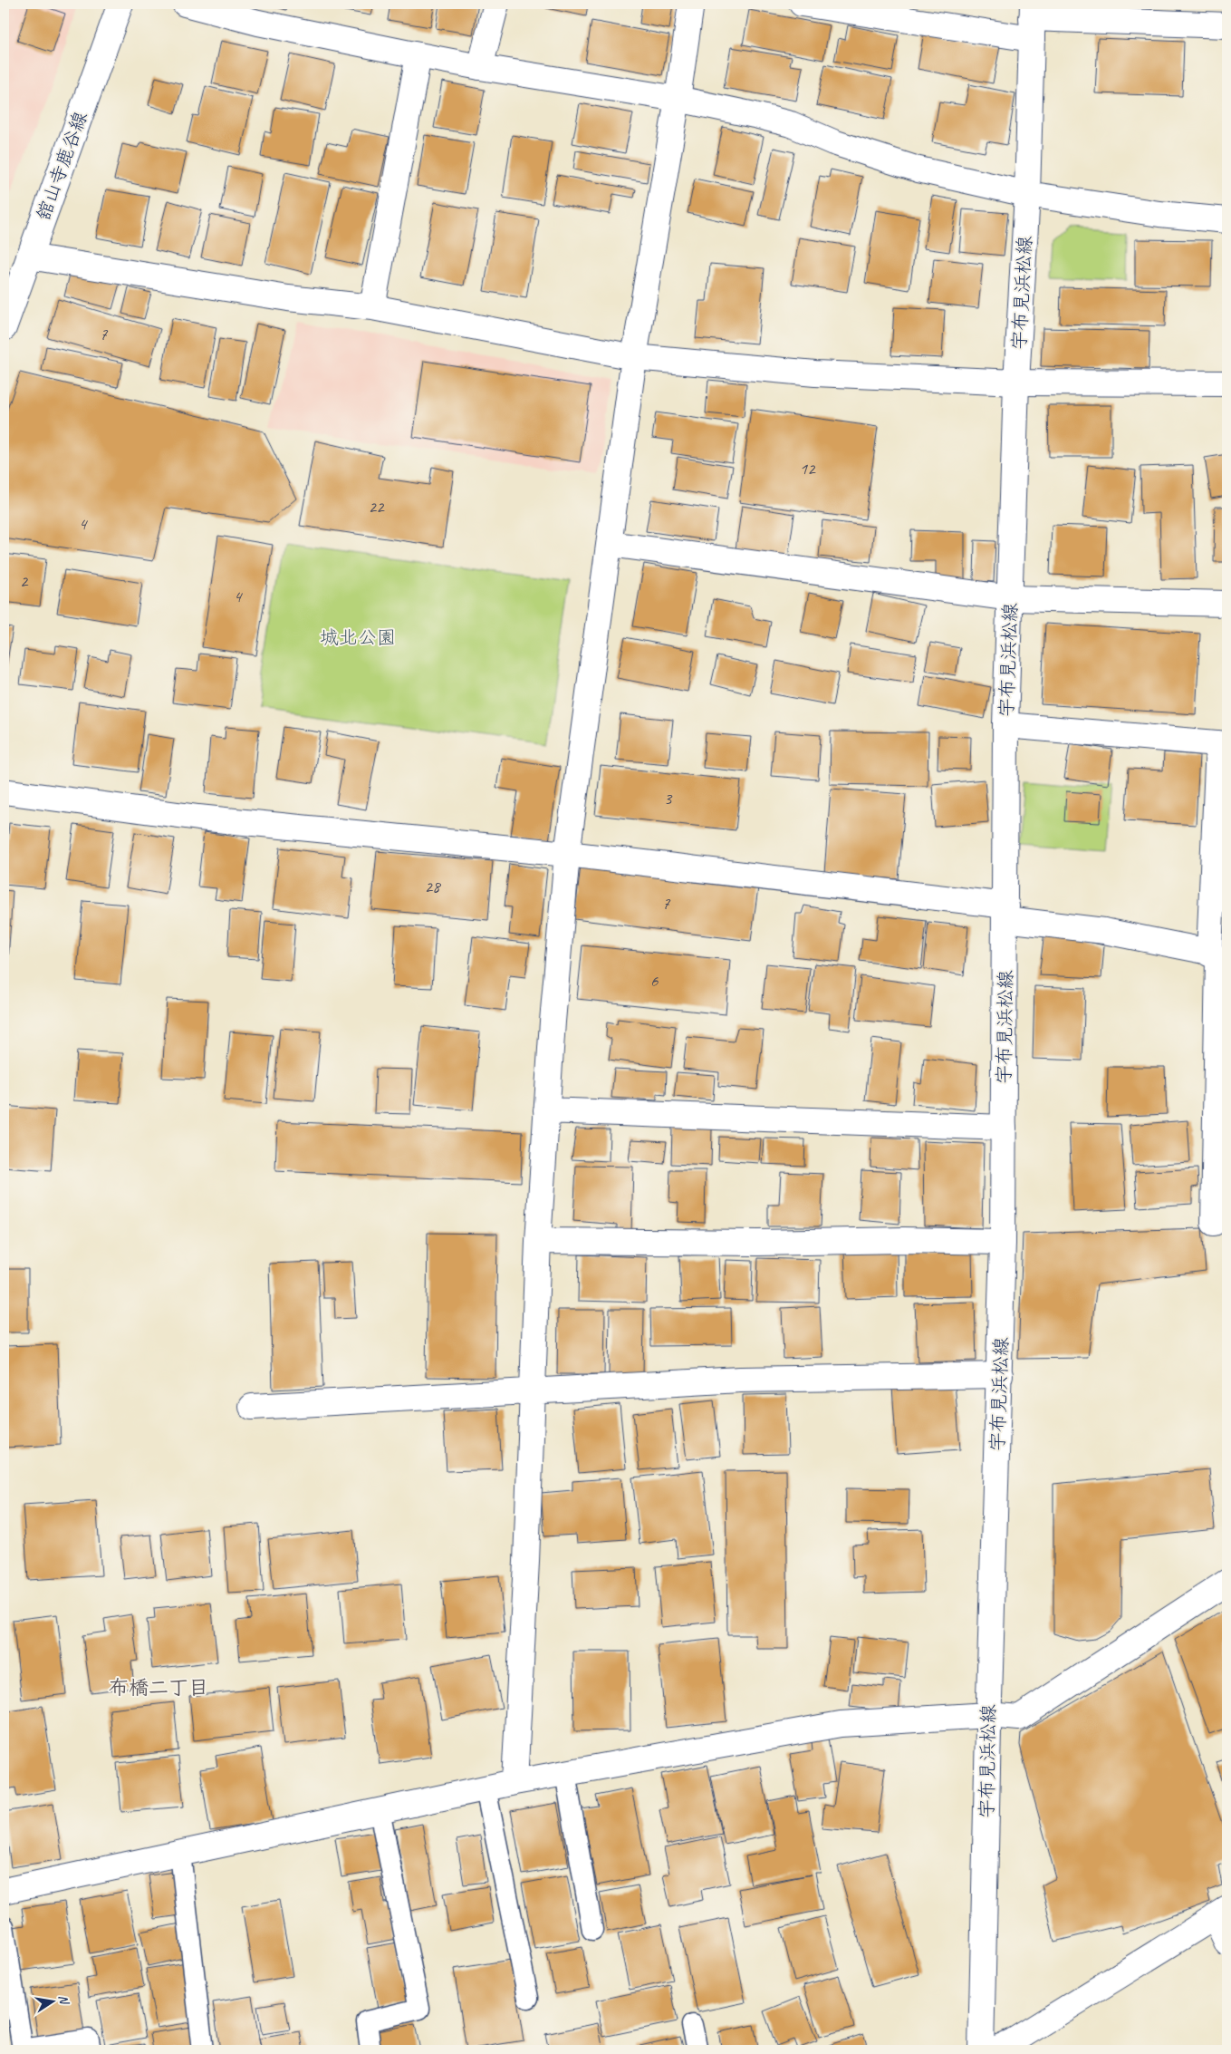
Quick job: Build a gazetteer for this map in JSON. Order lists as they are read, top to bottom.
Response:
{
  "streets": {
    "street": ["舘山寺鹿谷線", "宇布見浜松線"]
  },
  "districts": ["布橋二丁目"],
  "parks": ["城北公園"],
  "house_numbers": [
    "7",
    "12",
    "22",
    "4",
    "2",
    "4",
    "3",
    "28",
    "7",
    "6"
  ],
  "north": "right"
}
